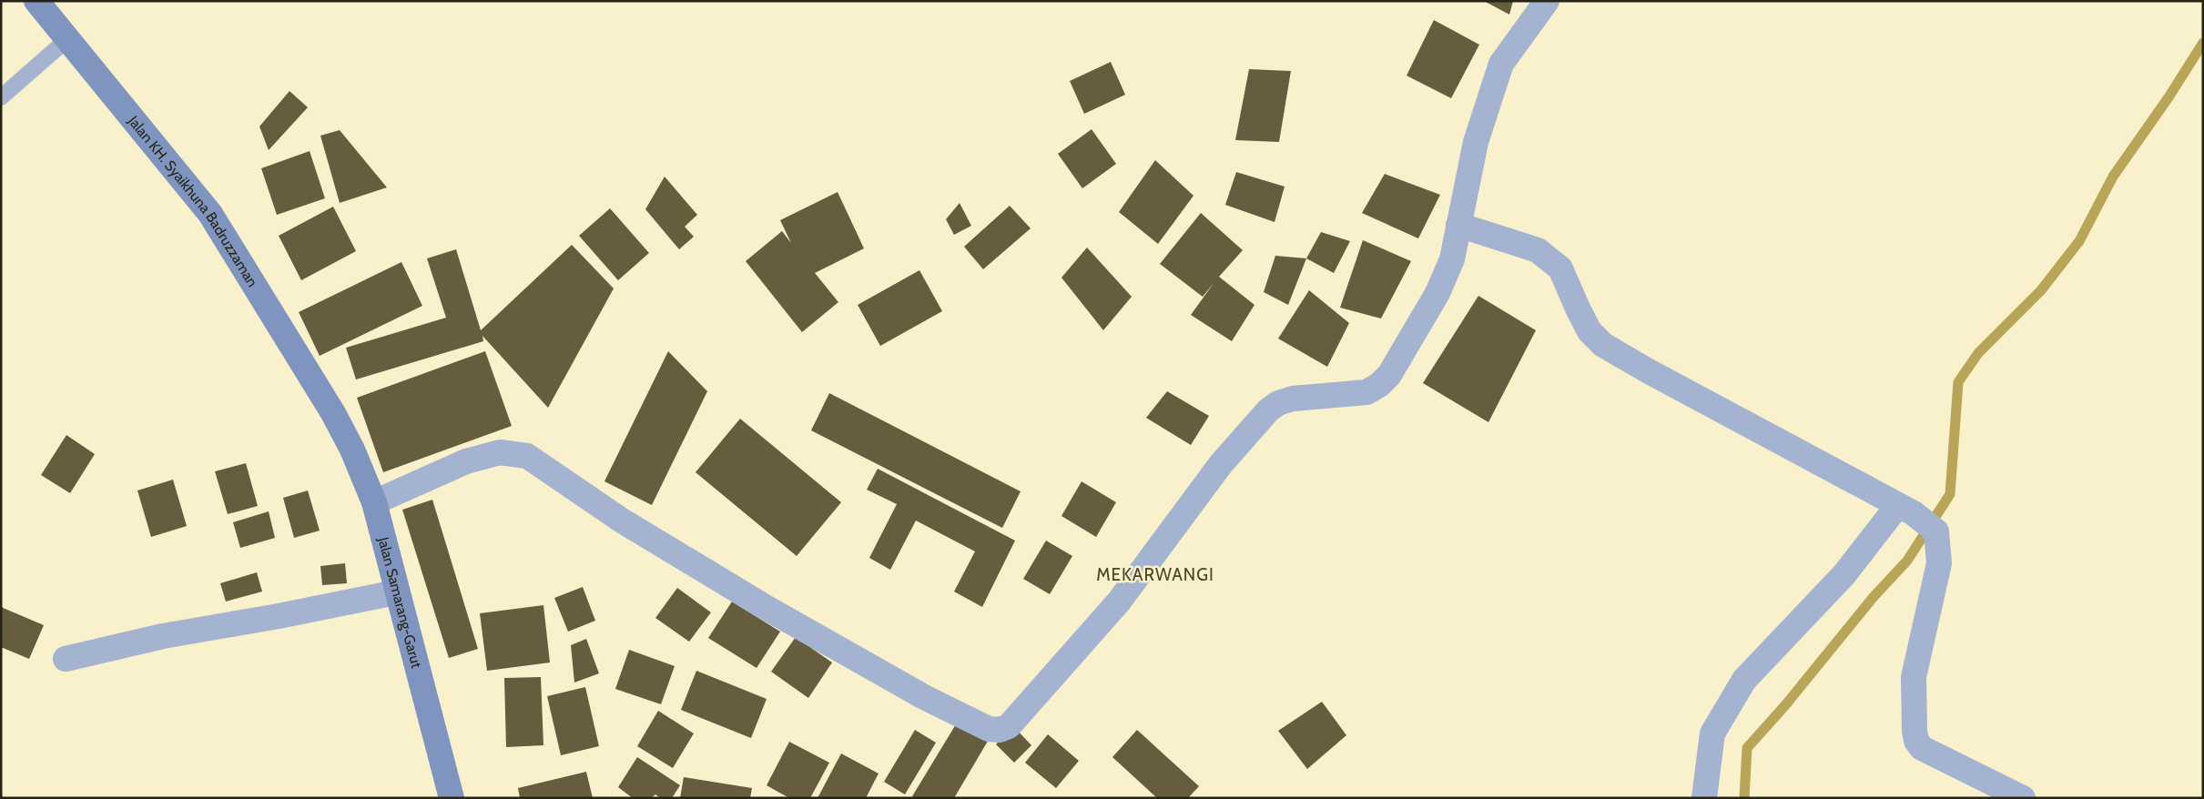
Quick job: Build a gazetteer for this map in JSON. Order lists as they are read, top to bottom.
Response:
{
  "streets": {
    "main road": ["Jalan KH. Syaikhuna Badruzzaman", "Jalan Samarang-Garut"]
  },
  "crossings": [
    ["Jalan KH. Syaikhuna Badruzzaman", "Jalan Samarang-Garut"]
  ],
  "districts": ["MEKARWANGI"]
}
